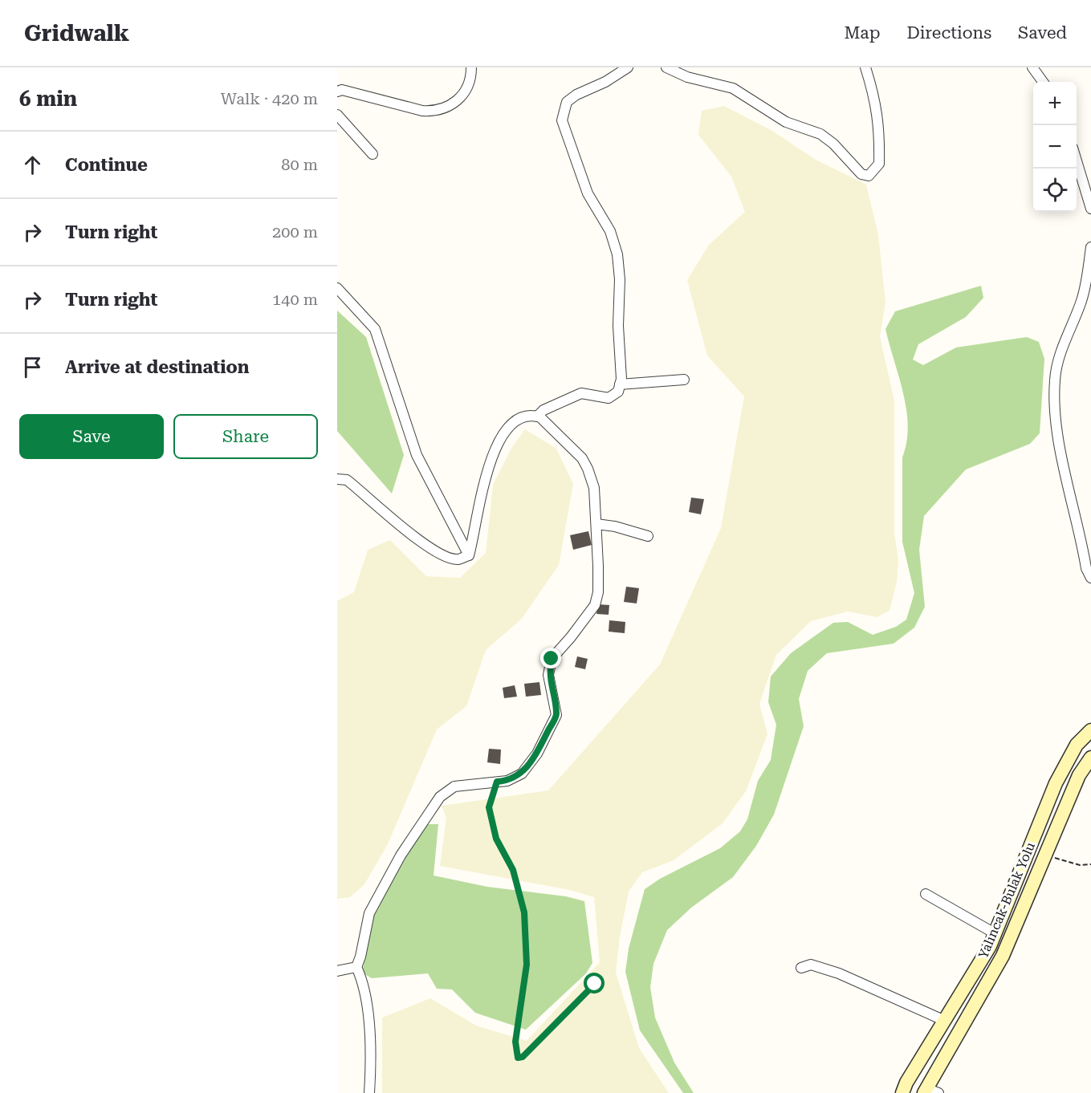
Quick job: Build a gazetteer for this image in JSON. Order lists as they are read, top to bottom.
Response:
{
  "streets": {
    "main road": ["Yalıncak-Bulak Yolu"]
  },
  "page": {
    "header": "Gridwalk",
    "nav": ["Map", "Directions", "Saved"],
    "heading": ["6 min", "Walk · 420 m"],
    "map_buttons": ["+", "−"],
    "list": [
      ["Continue", "80 m"],
      ["Turn right", "200 m"],
      ["Turn right", "140 m"],
      "Arrive at destination"
    ],
    "buttons": ["Save", "Share"]
  }
}
